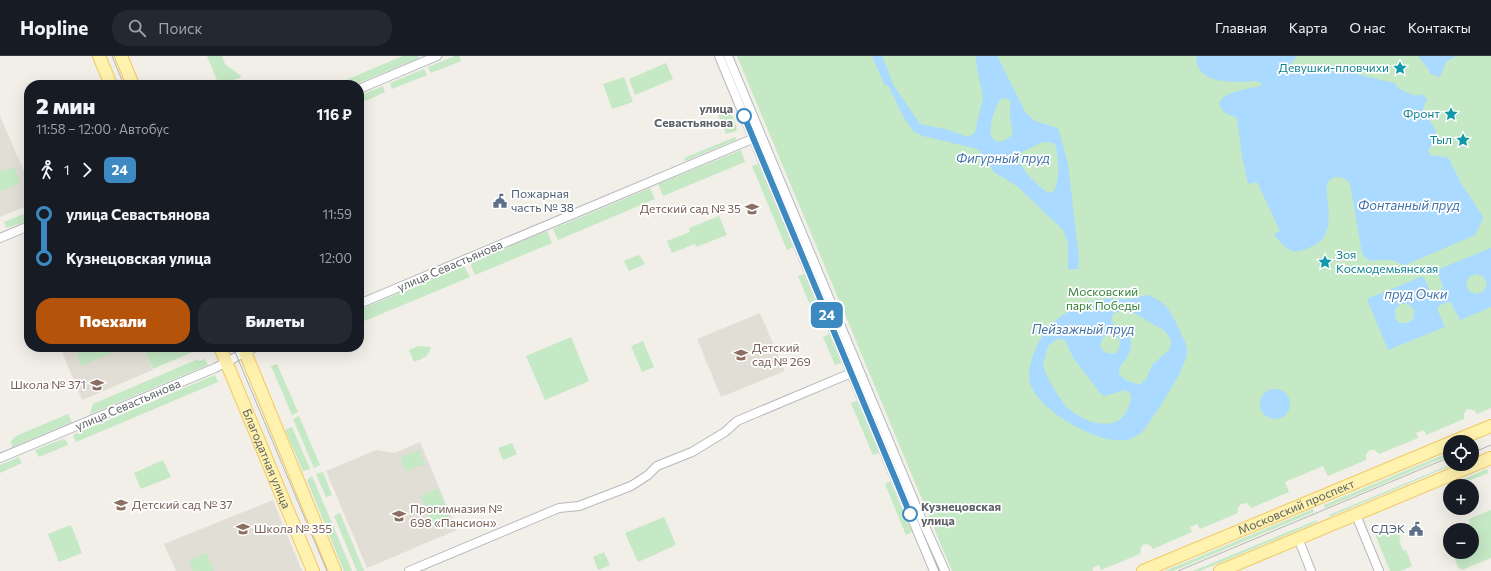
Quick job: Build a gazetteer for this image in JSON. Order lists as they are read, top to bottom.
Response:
{
  "streets": {
    "main road": ["Благодатная улица", "Московский проспект"],
    "street": ["улица Севастьянова"]
  },
  "crossings": [
    ["улица Севастьянова", "Благодатная улица"]
  ],
  "water": [
    "Фигурный пруд",
    "Фонтанный пруд",
    "пруд Очки",
    "Пейзажный пруд"
  ],
  "parks": ["Московский парк Победы"],
  "places": {
    "place": [
      "Девушки-пловчихи",
      "Фронт",
      "Тыл",
      "Зоя Космодемьянская"
    ],
    "other": ["улица Севастьянова", "Кузнецовская улица"],
    "public building": ["Пожарная часть № 38", "СДЭК"],
    "school or university": [
      "Детский сад № 35",
      "Детский сад № 269",
      "Школа № 371",
      "Детский сад № 37",
      "Прогимназия № 698 «Пансион»",
      "Школа № 355"
    ]
  },
  "lines": ["bus line 24"],
  "page": {
    "header": "Hopline",
    "search": "Поиск",
    "nav": [
      "Главная",
      "Карта",
      "О нас",
      "Контакты"
    ],
    "on_map": "24",
    "heading": ["2 мин", "11:58 – 12:00 · Автобус", "116 ₽"],
    "legs": ["1", "24"],
    "list": [
      {
        "name": "улица Севастьянова",
        "value": "11:59"
      },
      {
        "name": "Кузнецовская улица",
        "value": "12:00"
      }
    ],
    "buttons": ["Поехали", "Билеты"],
    "map_buttons": ["+", "−"]
  }
}
